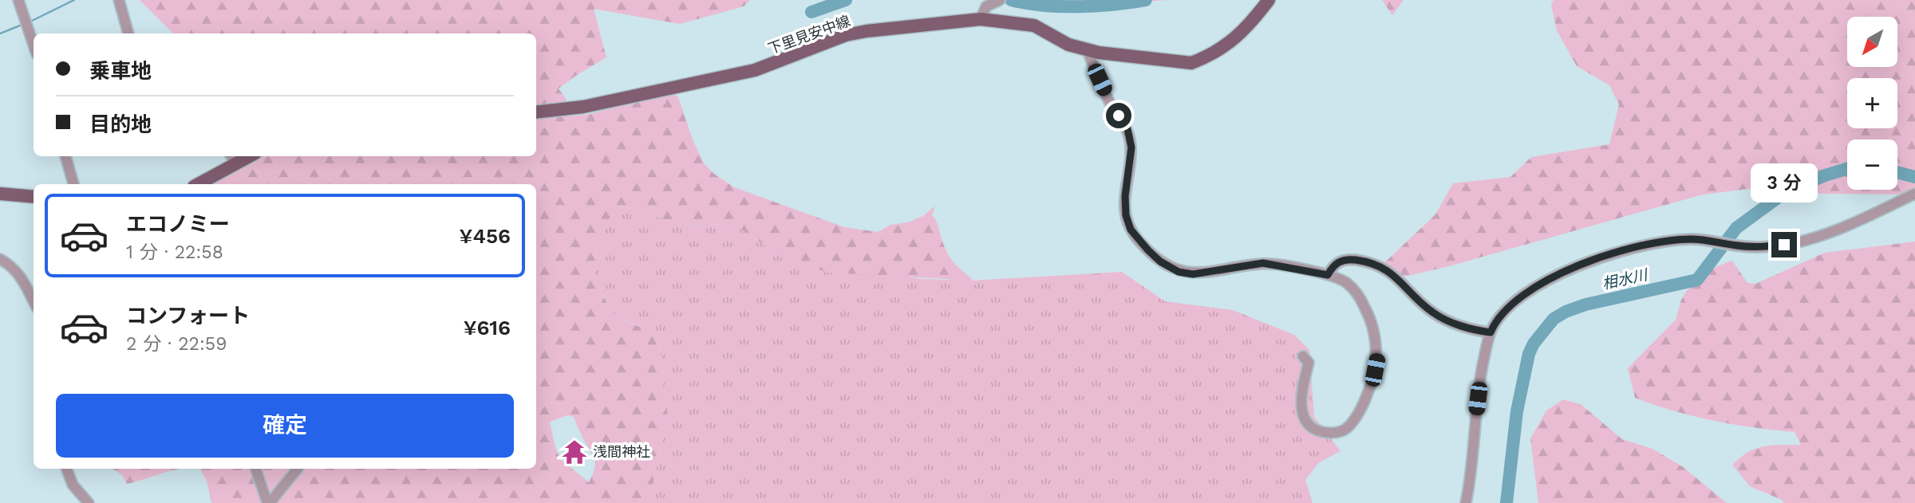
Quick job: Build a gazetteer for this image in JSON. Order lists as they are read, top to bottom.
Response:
{
  "streets": {
    "main road": ["下里見安中線"]
  },
  "water": ["相水川"],
  "places": {
    "temple": ["浅間神社"]
  },
  "north": "bottom left",
  "page": {
    "map_buttons": ["+", "−"],
    "banner": ["乗車地", "目的地"],
    "bubble": "3 分",
    "list": [
      {
        "name": "エコノミー",
        "note": "1 分 · 22:58",
        "value": "¥456"
      },
      {
        "name": "コンフォート",
        "note": "2 分 · 22:59",
        "value": "¥616"
      }
    ],
    "buttons": "確定"
  }
}
